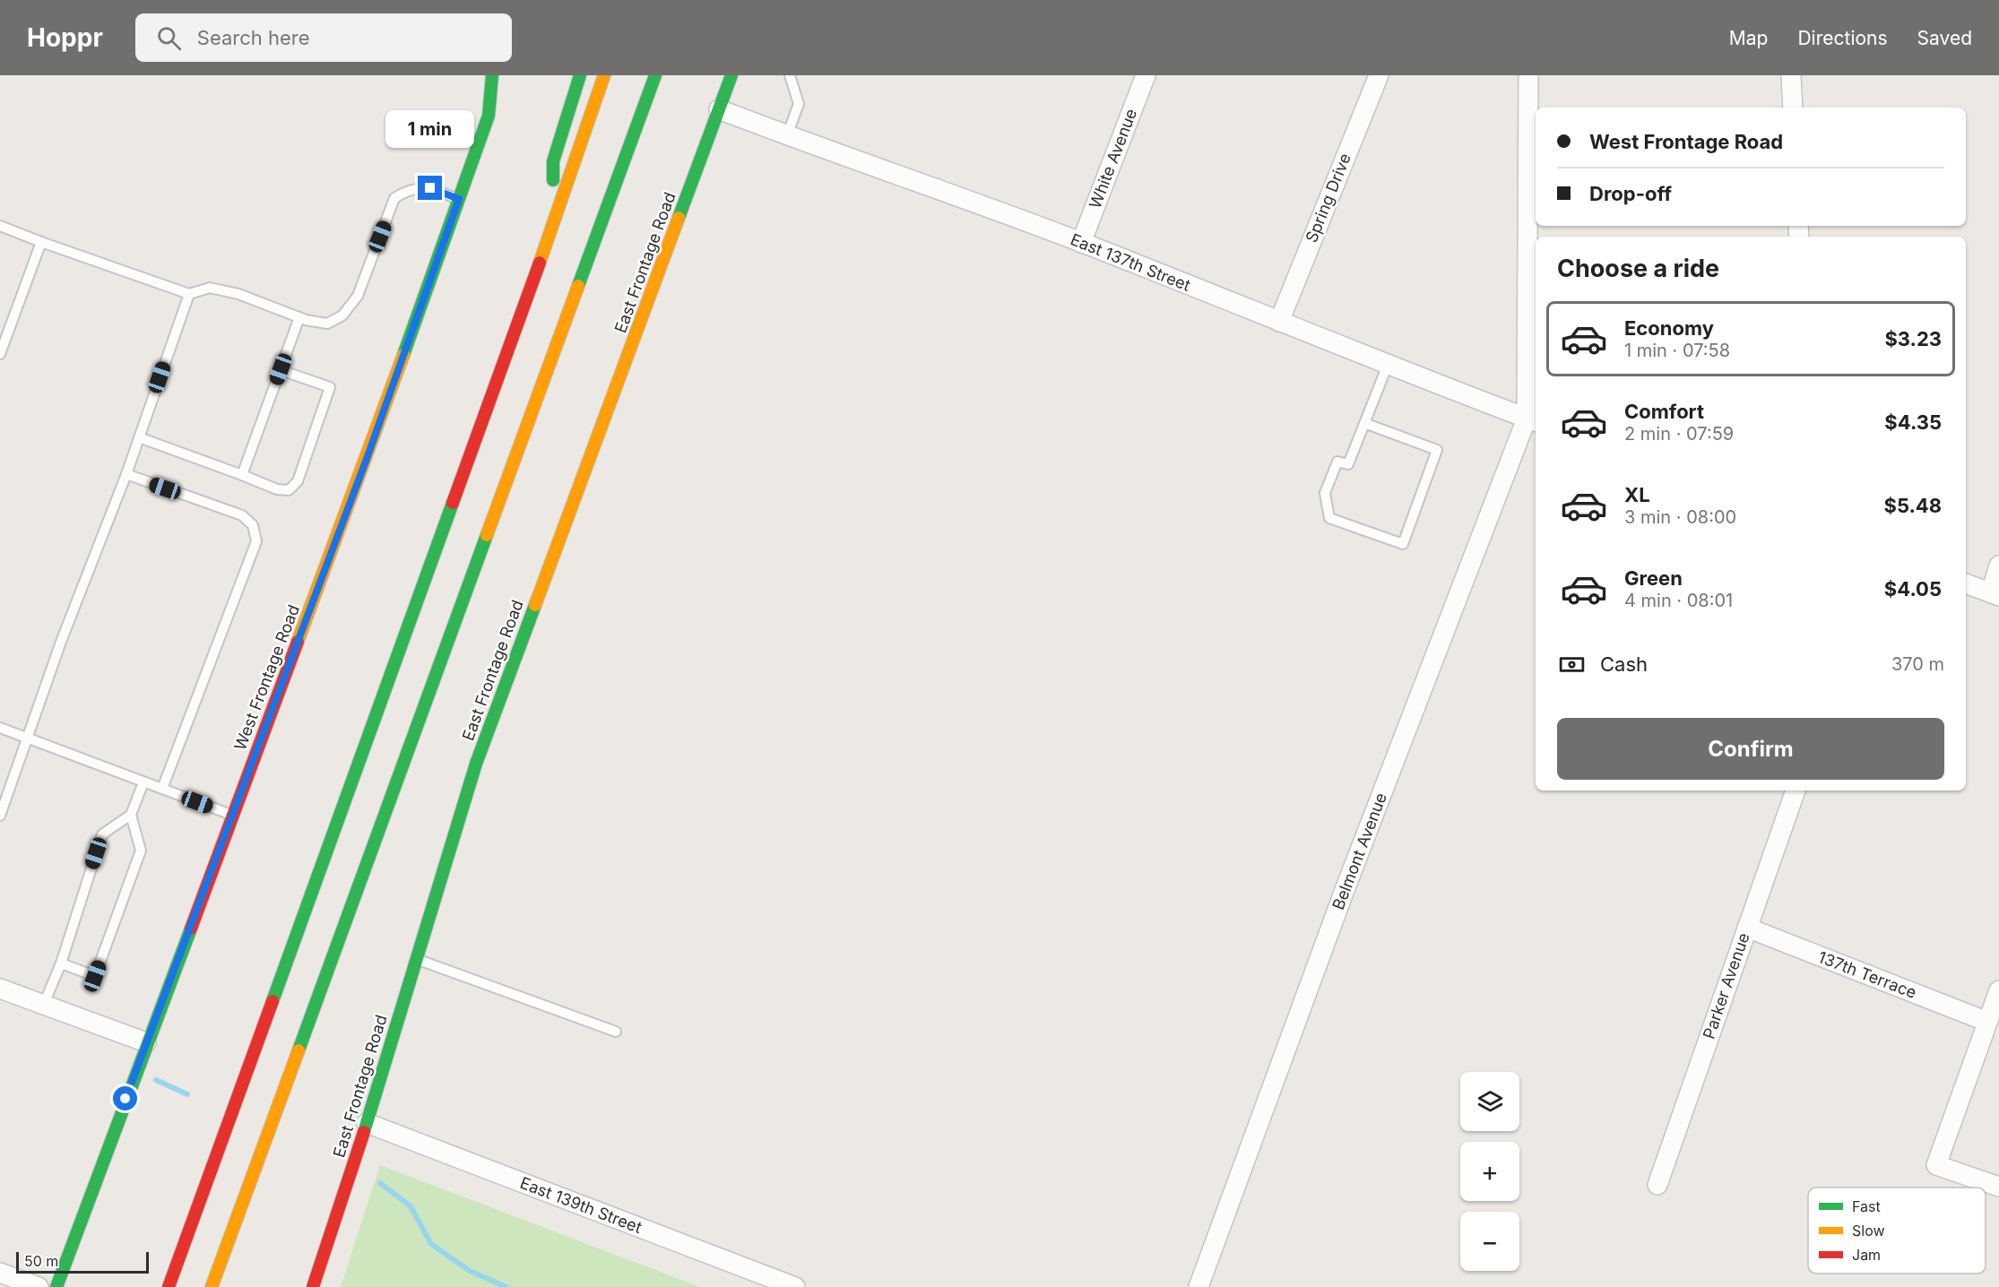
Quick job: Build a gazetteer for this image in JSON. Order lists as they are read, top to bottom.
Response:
{
  "streets": {
    "main road": ["East Frontage Road", "West Frontage Road"],
    "street": [
      "White Avenue",
      "Spring Drive",
      "East 137th Street",
      "Belmont Avenue",
      "137th Terrace",
      "Parker Avenue",
      "East 139th Street"
    ]
  },
  "crossings": [
    ["White Avenue", "East 137th Street"],
    ["Spring Drive", "East 137th Street"],
    ["East Frontage Road", "East 137th Street"],
    ["East Frontage Road", "East 139th Street"],
    ["East 137th Street", "Belmont Avenue"],
    ["137th Terrace", "Parker Avenue"]
  ],
  "legend": ["Fast", "Slow", "Jam"],
  "scale_bar": "50 m",
  "page": {
    "header": "Hoppr",
    "search": "Search here",
    "nav": ["Map", "Directions", "Saved"],
    "banner": ["West Frontage Road", "Drop-off"],
    "bubble": "1 min",
    "heading": "Choose a ride",
    "list": [
      {
        "name": "Economy",
        "note": "1 min · 07:58",
        "value": "$3.23"
      },
      {
        "name": "Comfort",
        "note": "2 min · 07:59",
        "value": "$4.35"
      },
      {
        "name": "XL",
        "note": "3 min · 08:00",
        "value": "$5.48"
      },
      {
        "name": "Green",
        "note": "4 min · 08:01",
        "value": "$4.05"
      }
    ],
    "pay": ["Cash", "370 m"],
    "buttons": "Confirm",
    "map_buttons": ["+", "−"],
    "scale": "50 m"
  }
}
